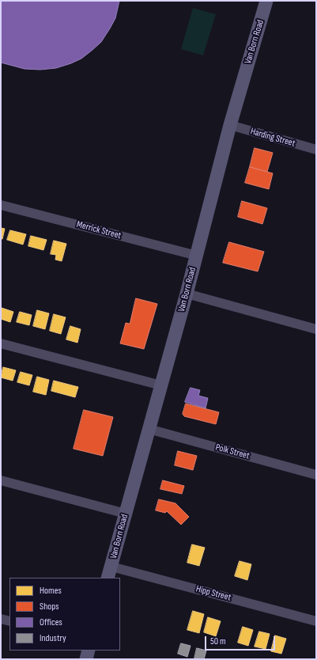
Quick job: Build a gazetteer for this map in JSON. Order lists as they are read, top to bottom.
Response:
{
  "streets": {
    "main road": ["Van Born Road"],
    "street": [
      "Harding Street",
      "Merrick Street",
      "Polk Street",
      "Hipp Street"
    ]
  },
  "crossings": [
    ["Van Born Road", "Harding Street"],
    ["Van Born Road", "Merrick Street"],
    ["Van Born Road", "Polk Street"],
    ["Van Born Road", "Hipp Street"]
  ],
  "legend": [
    "Homes",
    "Shops",
    "Offices",
    "Industry"
  ],
  "scale_bar": "50 m"
}
